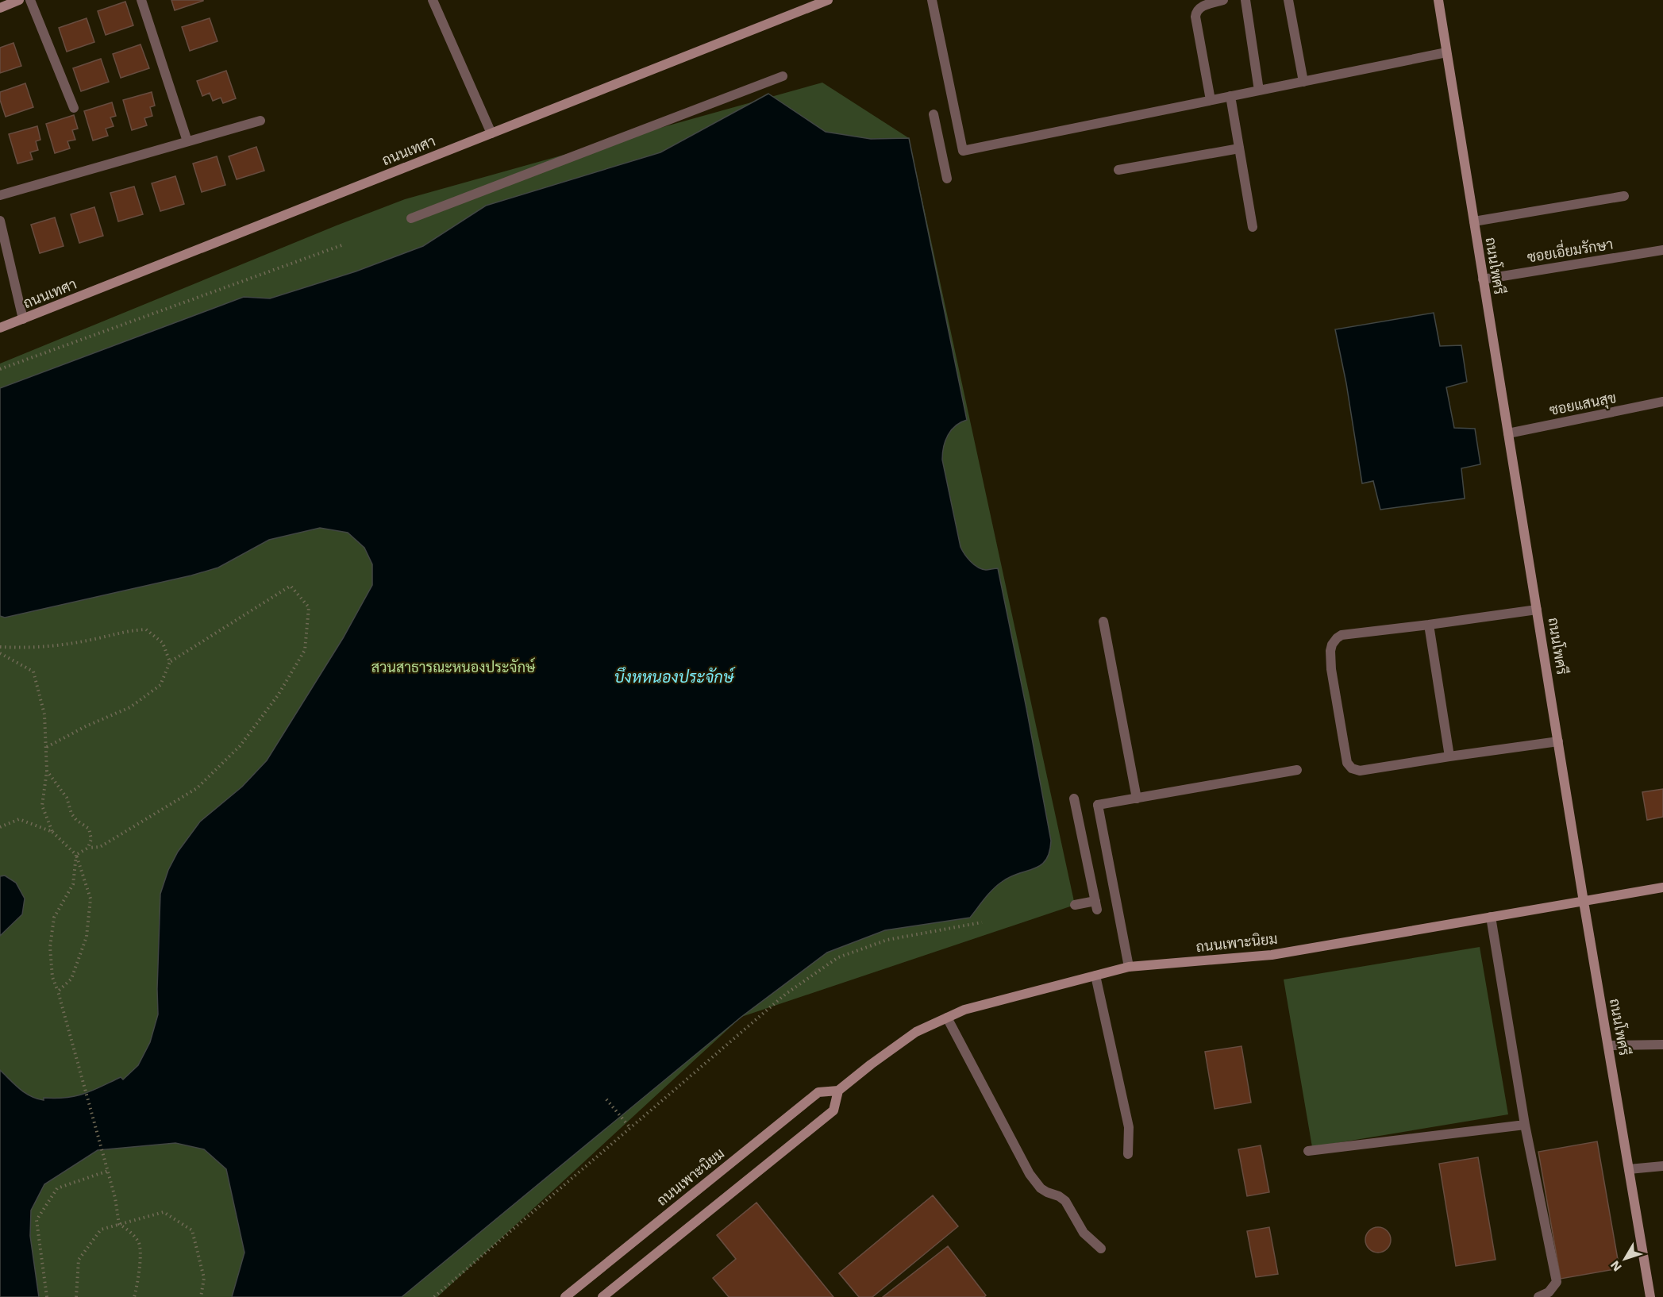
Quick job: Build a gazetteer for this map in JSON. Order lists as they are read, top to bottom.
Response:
{
  "streets": {
    "street": [
      "ถนนเทศา",
      "ซอยเอี่ยมรักษา",
      "ถนนโพศรี",
      "ซอยแสนสุข",
      "ถนนเพาะนิยม"
    ]
  },
  "crossings": [
    ["ซอยเอี่ยมรักษา", "ถนนโพศรี"],
    ["ถนนโพศรี", "ซอยแสนสุข"],
    ["ถนนโพศรี", "ถนนเพาะนิยม"]
  ],
  "water": ["บึงหหนองประจักษ์"],
  "parks": ["สวนสาธารณะหนองประจักษ์"],
  "north": "bottom left"
}
